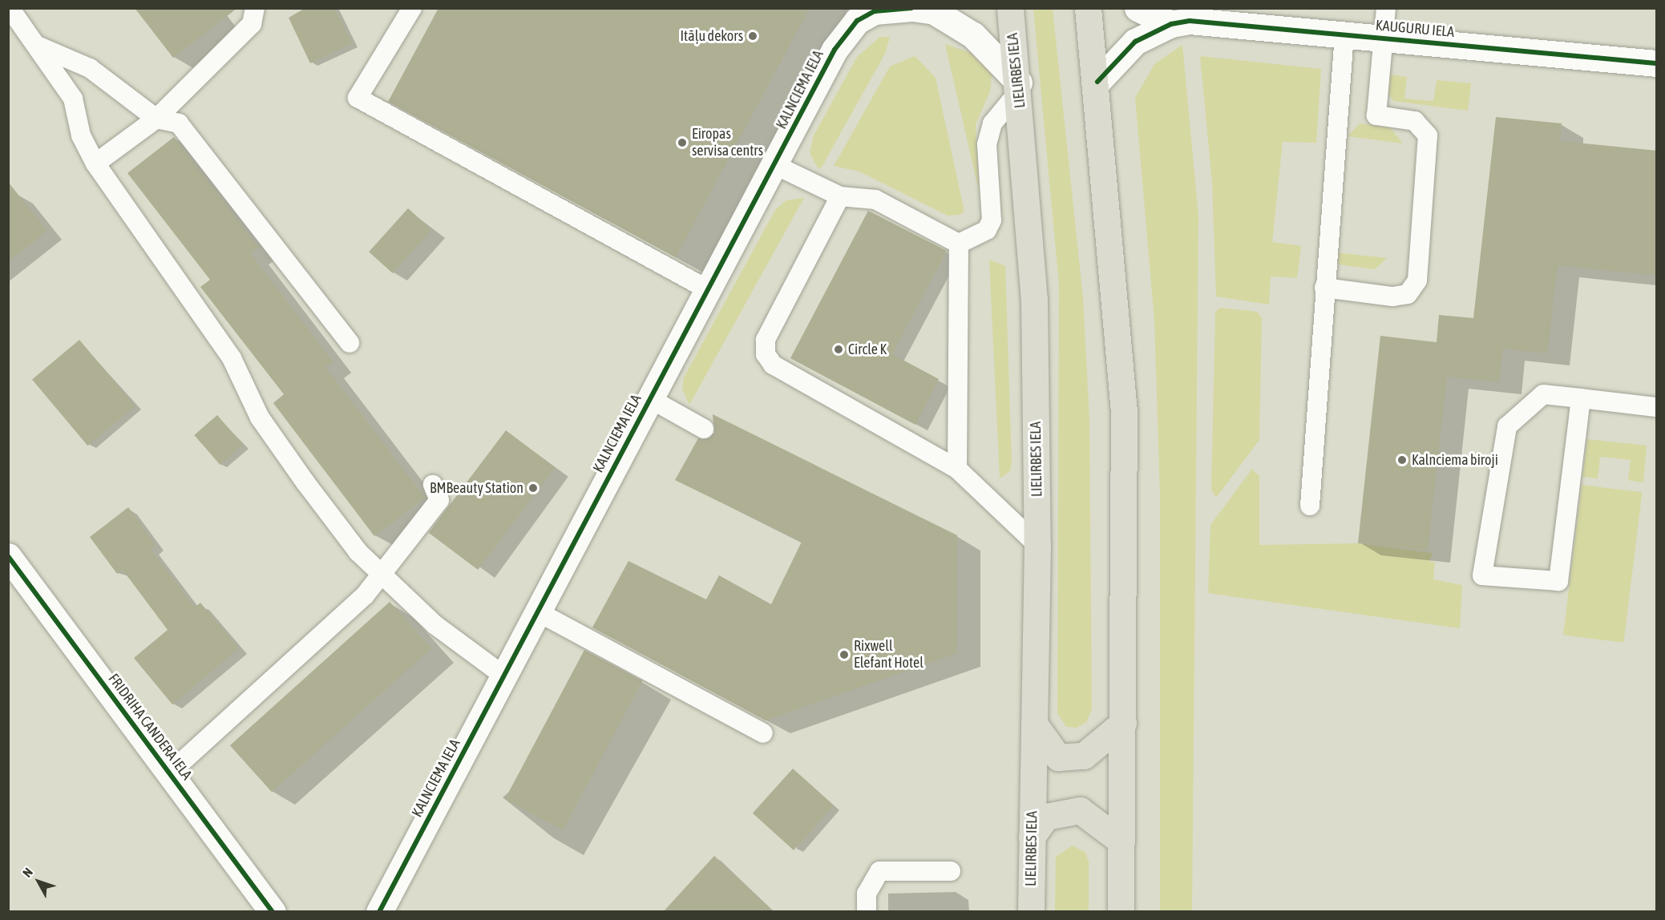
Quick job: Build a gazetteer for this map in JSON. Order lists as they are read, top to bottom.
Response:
{
  "streets": {
    "main road": ["LIELIRBES IELA"],
    "street": ["KAUGURU IELA", "KALNCIEMA IELA", "FRIDRIHA CANDERA IELA"]
  },
  "crossings": [
    ["LIELIRBES IELA", "KALNCIEMA IELA"]
  ],
  "places": [
    "Itāļu dekors",
    "Eiropas servisa centrs",
    "Circle K",
    "Kalnciema biroji",
    "BMBeauty Station",
    "Rixwell Elefant Hotel"
  ],
  "north": "top left"
}
